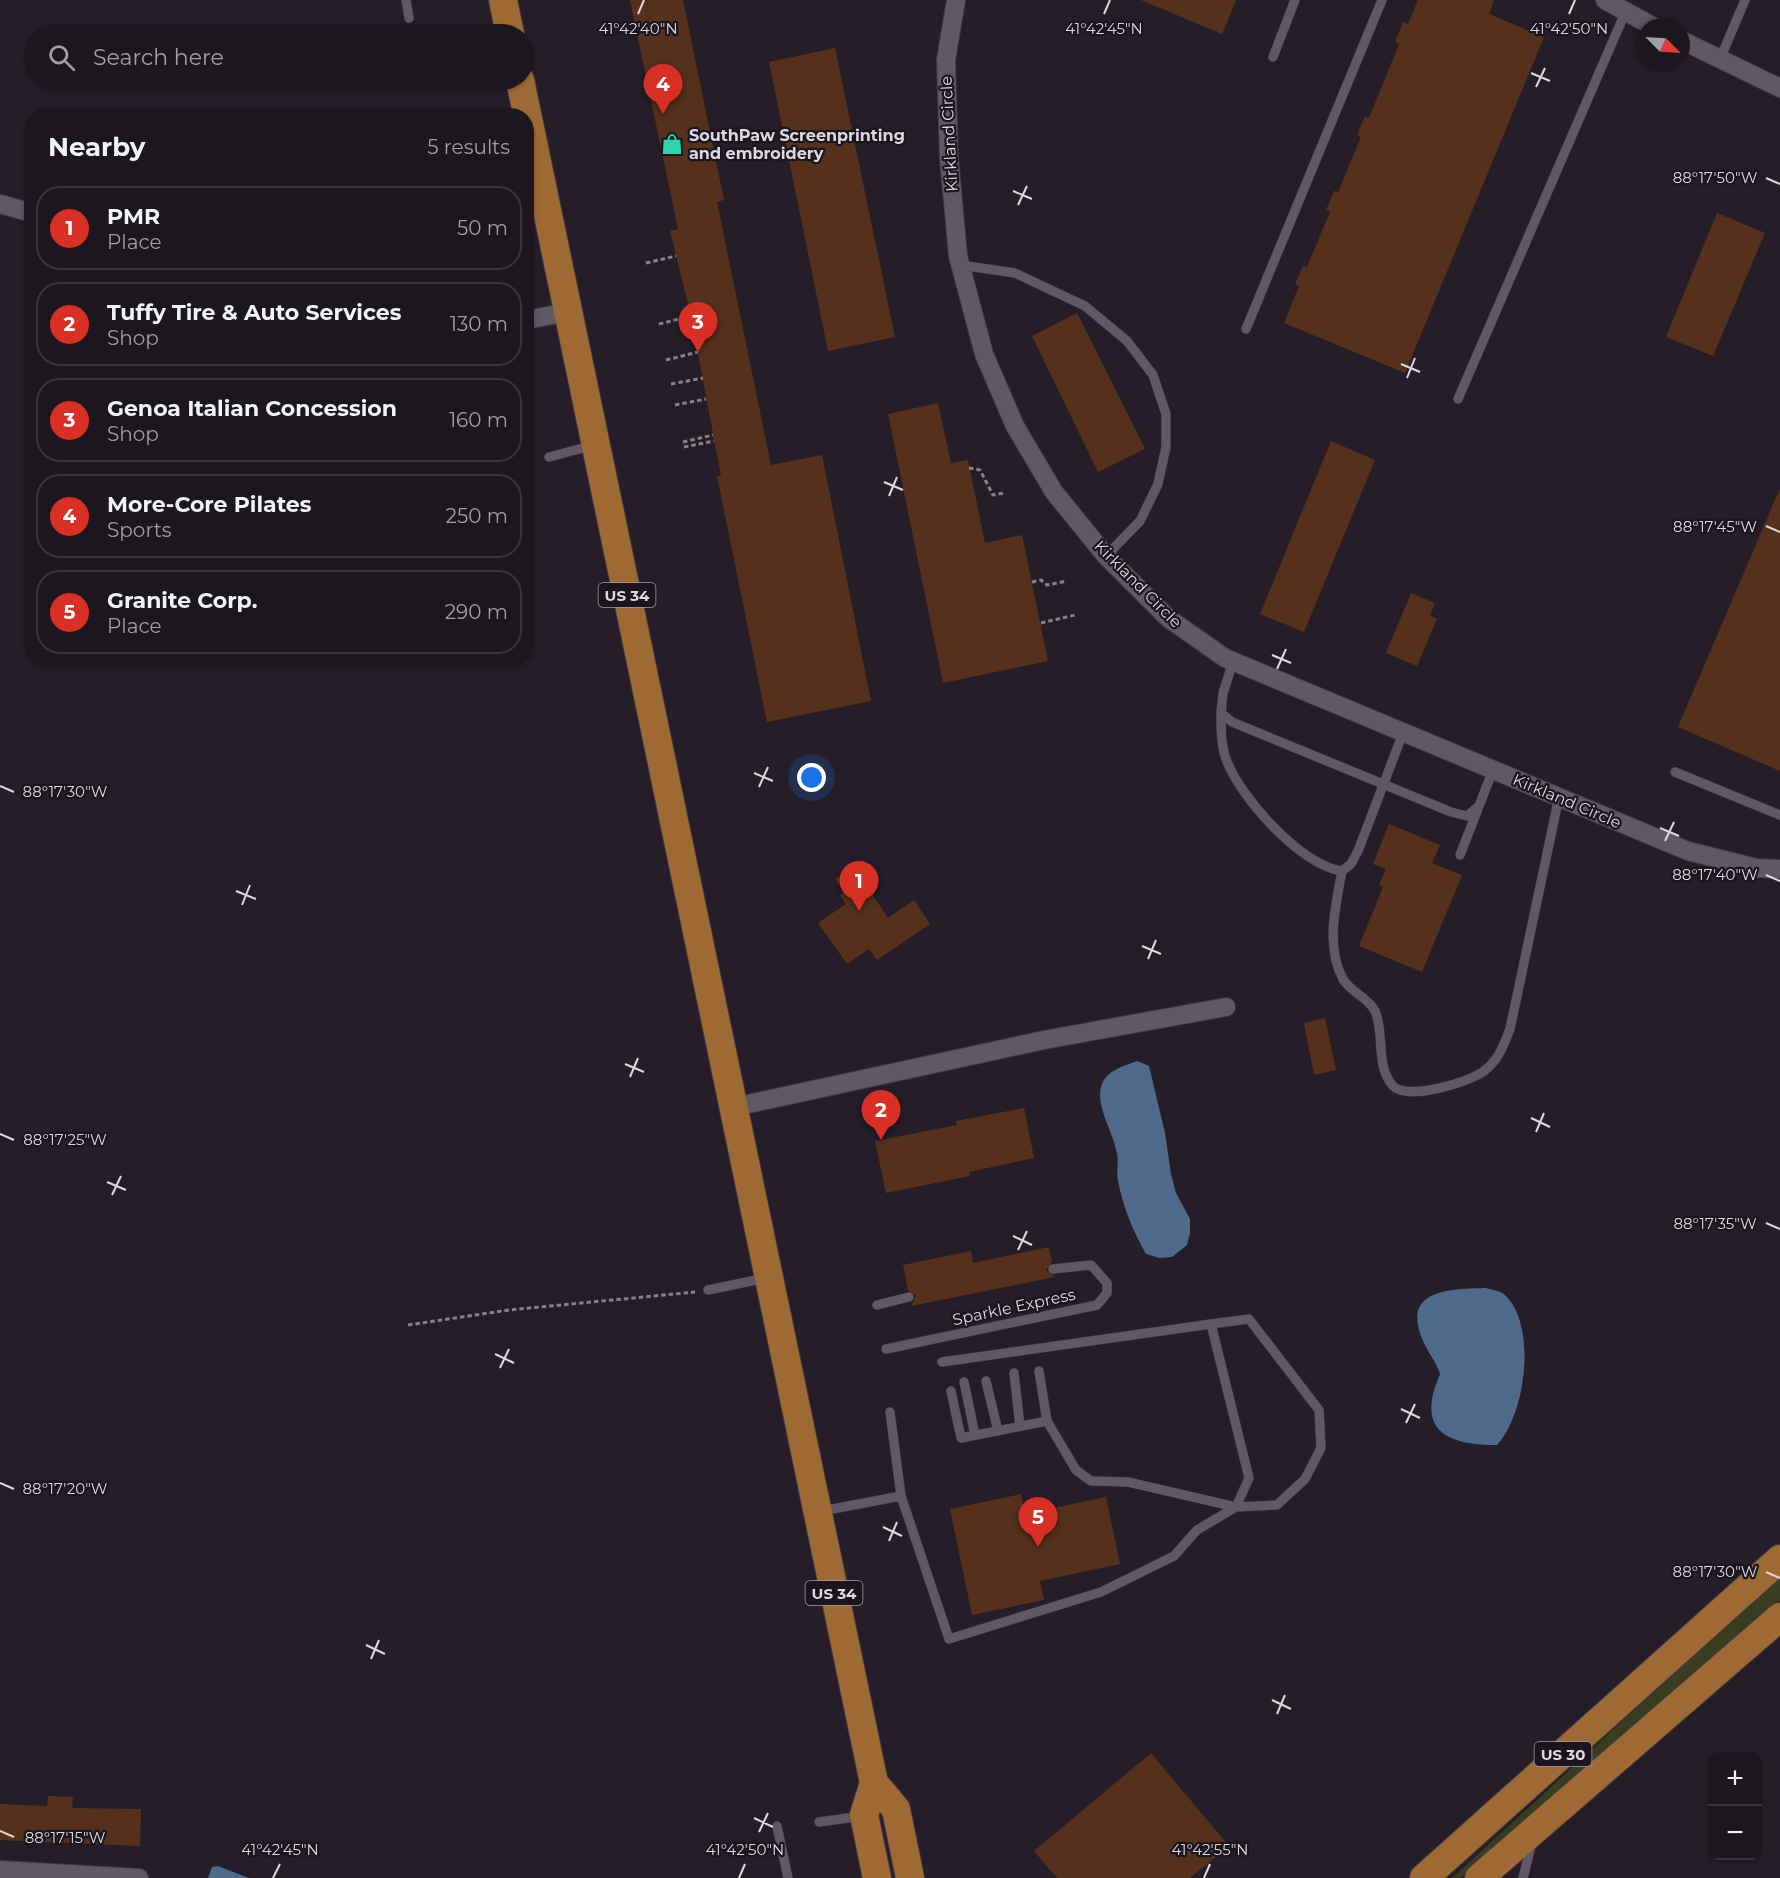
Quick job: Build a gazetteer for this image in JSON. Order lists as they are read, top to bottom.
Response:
{
  "streets": {
    "main road": ["US 34", "US 30"],
    "street": ["Kirkland Circle"],
    "lane": ["Sparkle Express"]
  },
  "places": {
    "shop": ["SouthPaw Screenprinting and embroidery"]
  },
  "north": "bottom right",
  "page": {
    "search": "Search here",
    "pins": [
      "4",
      "3",
      "1",
      "2",
      "5"
    ],
    "heading": ["Nearby", "5 results"],
    "list": [
      {
        "mark": "1",
        "name": "PMR",
        "note": "Place",
        "value": "50 m"
      },
      {
        "mark": "2",
        "name": "Tuffy Tire & Auto Services",
        "note": "Shop",
        "value": "130 m"
      },
      {
        "mark": "3",
        "name": "Genoa Italian Concession",
        "note": "Shop",
        "value": "160 m"
      },
      {
        "mark": "4",
        "name": "More-Core Pilates",
        "note": "Sports",
        "value": "250 m"
      },
      {
        "mark": "5",
        "name": "Granite Corp.",
        "note": "Place",
        "value": "290 m"
      }
    ],
    "map_buttons": ["+", "−"]
  },
  "coordinates": [
    "41°42'45\"N",
    "41°42'50\"N",
    "41°42'40\"N",
    "88°17'50\"W",
    "88°17'45\"W",
    "88°17'30\"W",
    "88°17'40\"W",
    "88°17'25\"W",
    "88°17'35\"W",
    "88°17'20\"W",
    "88°17'15\"W",
    "41°42'55\"N"
  ]
}
